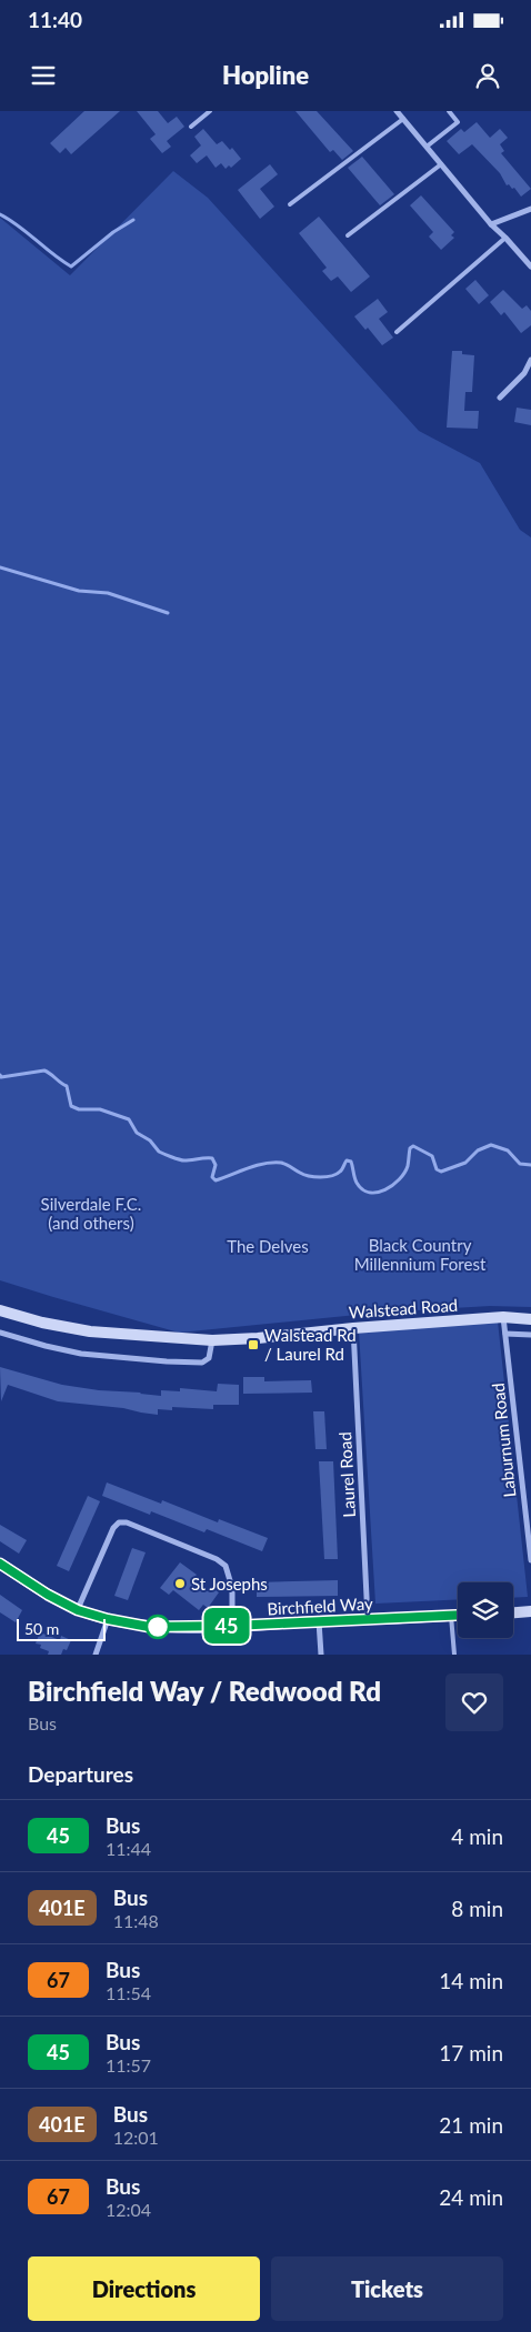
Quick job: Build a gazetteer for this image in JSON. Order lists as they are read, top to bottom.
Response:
{
  "streets": {
    "street": [
      "Walstead Road",
      "Laburnum Road",
      "Laurel Road",
      "Birchfield Way"
    ]
  },
  "crossings": [
    ["Walstead Road", "Laburnum Road"],
    ["Walstead Road", "Laurel Road"],
    ["Laurel Road", "Birchfield Way"]
  ],
  "parks": ["Silverdale F.C. (and others)", "Black Country Millennium Forest", "The Delves"],
  "places": {
    "transit": ["Walstead Rd / Laurel Rd"],
    "other": ["St Josephs"]
  },
  "lines": ["bus line 45"],
  "scale_bar": "50 m",
  "page": {
    "status": "11:40",
    "header": "Hopline",
    "on_map": "45",
    "scale": "50 m",
    "heading": [
      ["Birchfield Way / Redwood Rd", "Bus"],
      "Departures"
    ],
    "list": [
      {
        "mark": "45",
        "name": "Bus",
        "note": "11:44",
        "value": "4 min"
      },
      {
        "mark": "401E",
        "name": "Bus",
        "note": "11:48",
        "value": "8 min"
      },
      {
        "mark": "67",
        "name": "Bus",
        "note": "11:54",
        "value": "14 min"
      },
      {
        "mark": "45",
        "name": "Bus",
        "note": "11:57",
        "value": "17 min"
      },
      {
        "mark": "401E",
        "name": "Bus",
        "note": "12:01",
        "value": "21 min"
      },
      {
        "mark": "67",
        "name": "Bus",
        "note": "12:04",
        "value": "24 min"
      }
    ],
    "buttons": ["Directions", "Tickets"]
  }
}
